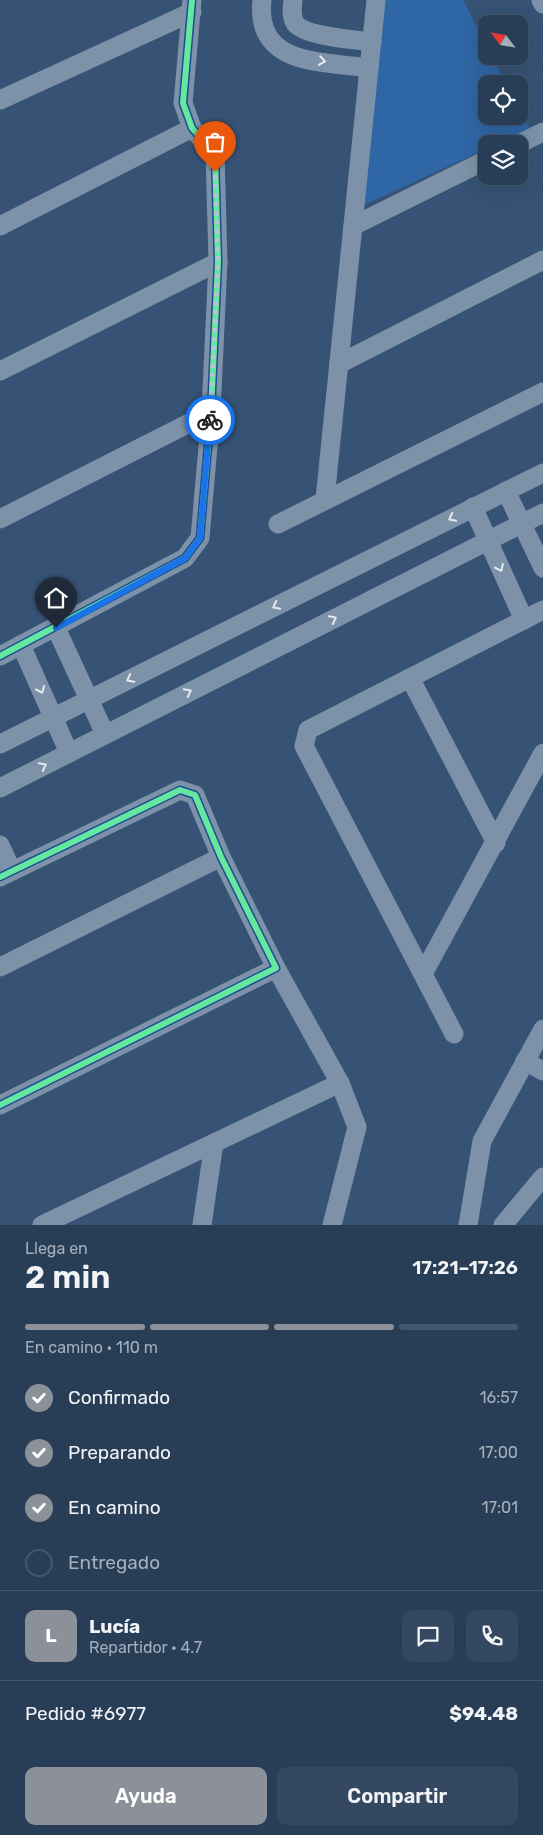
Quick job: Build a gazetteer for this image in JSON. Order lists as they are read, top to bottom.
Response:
{
  "north": "top left",
  "page": {
    "heading": ["2 min", "Llega en", "17:21–17:26"],
    "panel": [
      "Lucía",
      "Repartidor · 4.7",
      "Pedido #6977",
      "$94.48"
    ],
    "bar": "En camino · 110 m",
    "list": [
      ["Confirmado", "16:57"],
      ["Preparando", "17:00"],
      ["En camino", "17:01"],
      "Entregado"
    ],
    "round": "L",
    "buttons": ["Ayuda", "Compartir"]
  }
}
